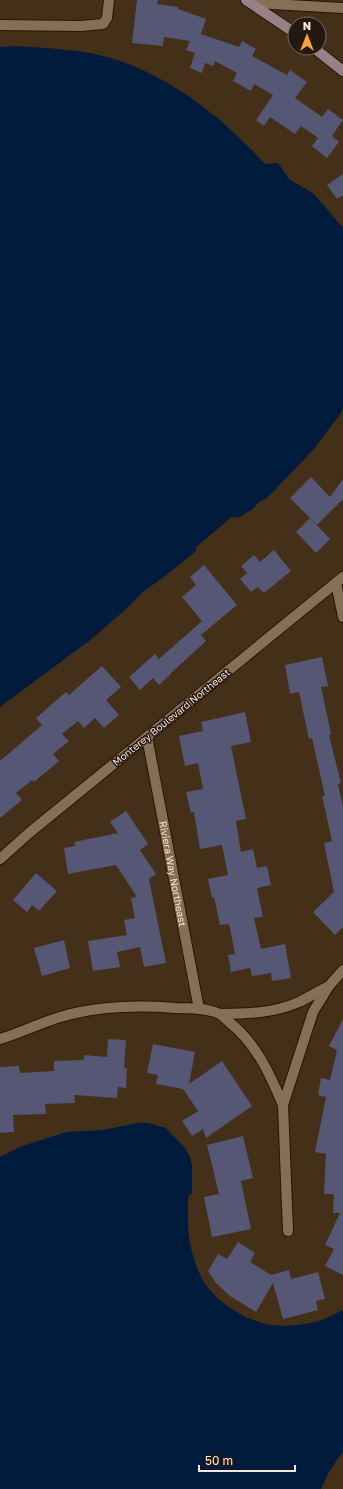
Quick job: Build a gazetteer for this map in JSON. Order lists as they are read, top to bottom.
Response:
{
  "streets": {
    "street": ["Monterey Boulevard Northeast", "Riviera Way Northeast"]
  },
  "crossings": [
    ["Monterey Boulevard Northeast", "Riviera Way Northeast"]
  ],
  "scale_bar": "50 m",
  "north": "top"
}
